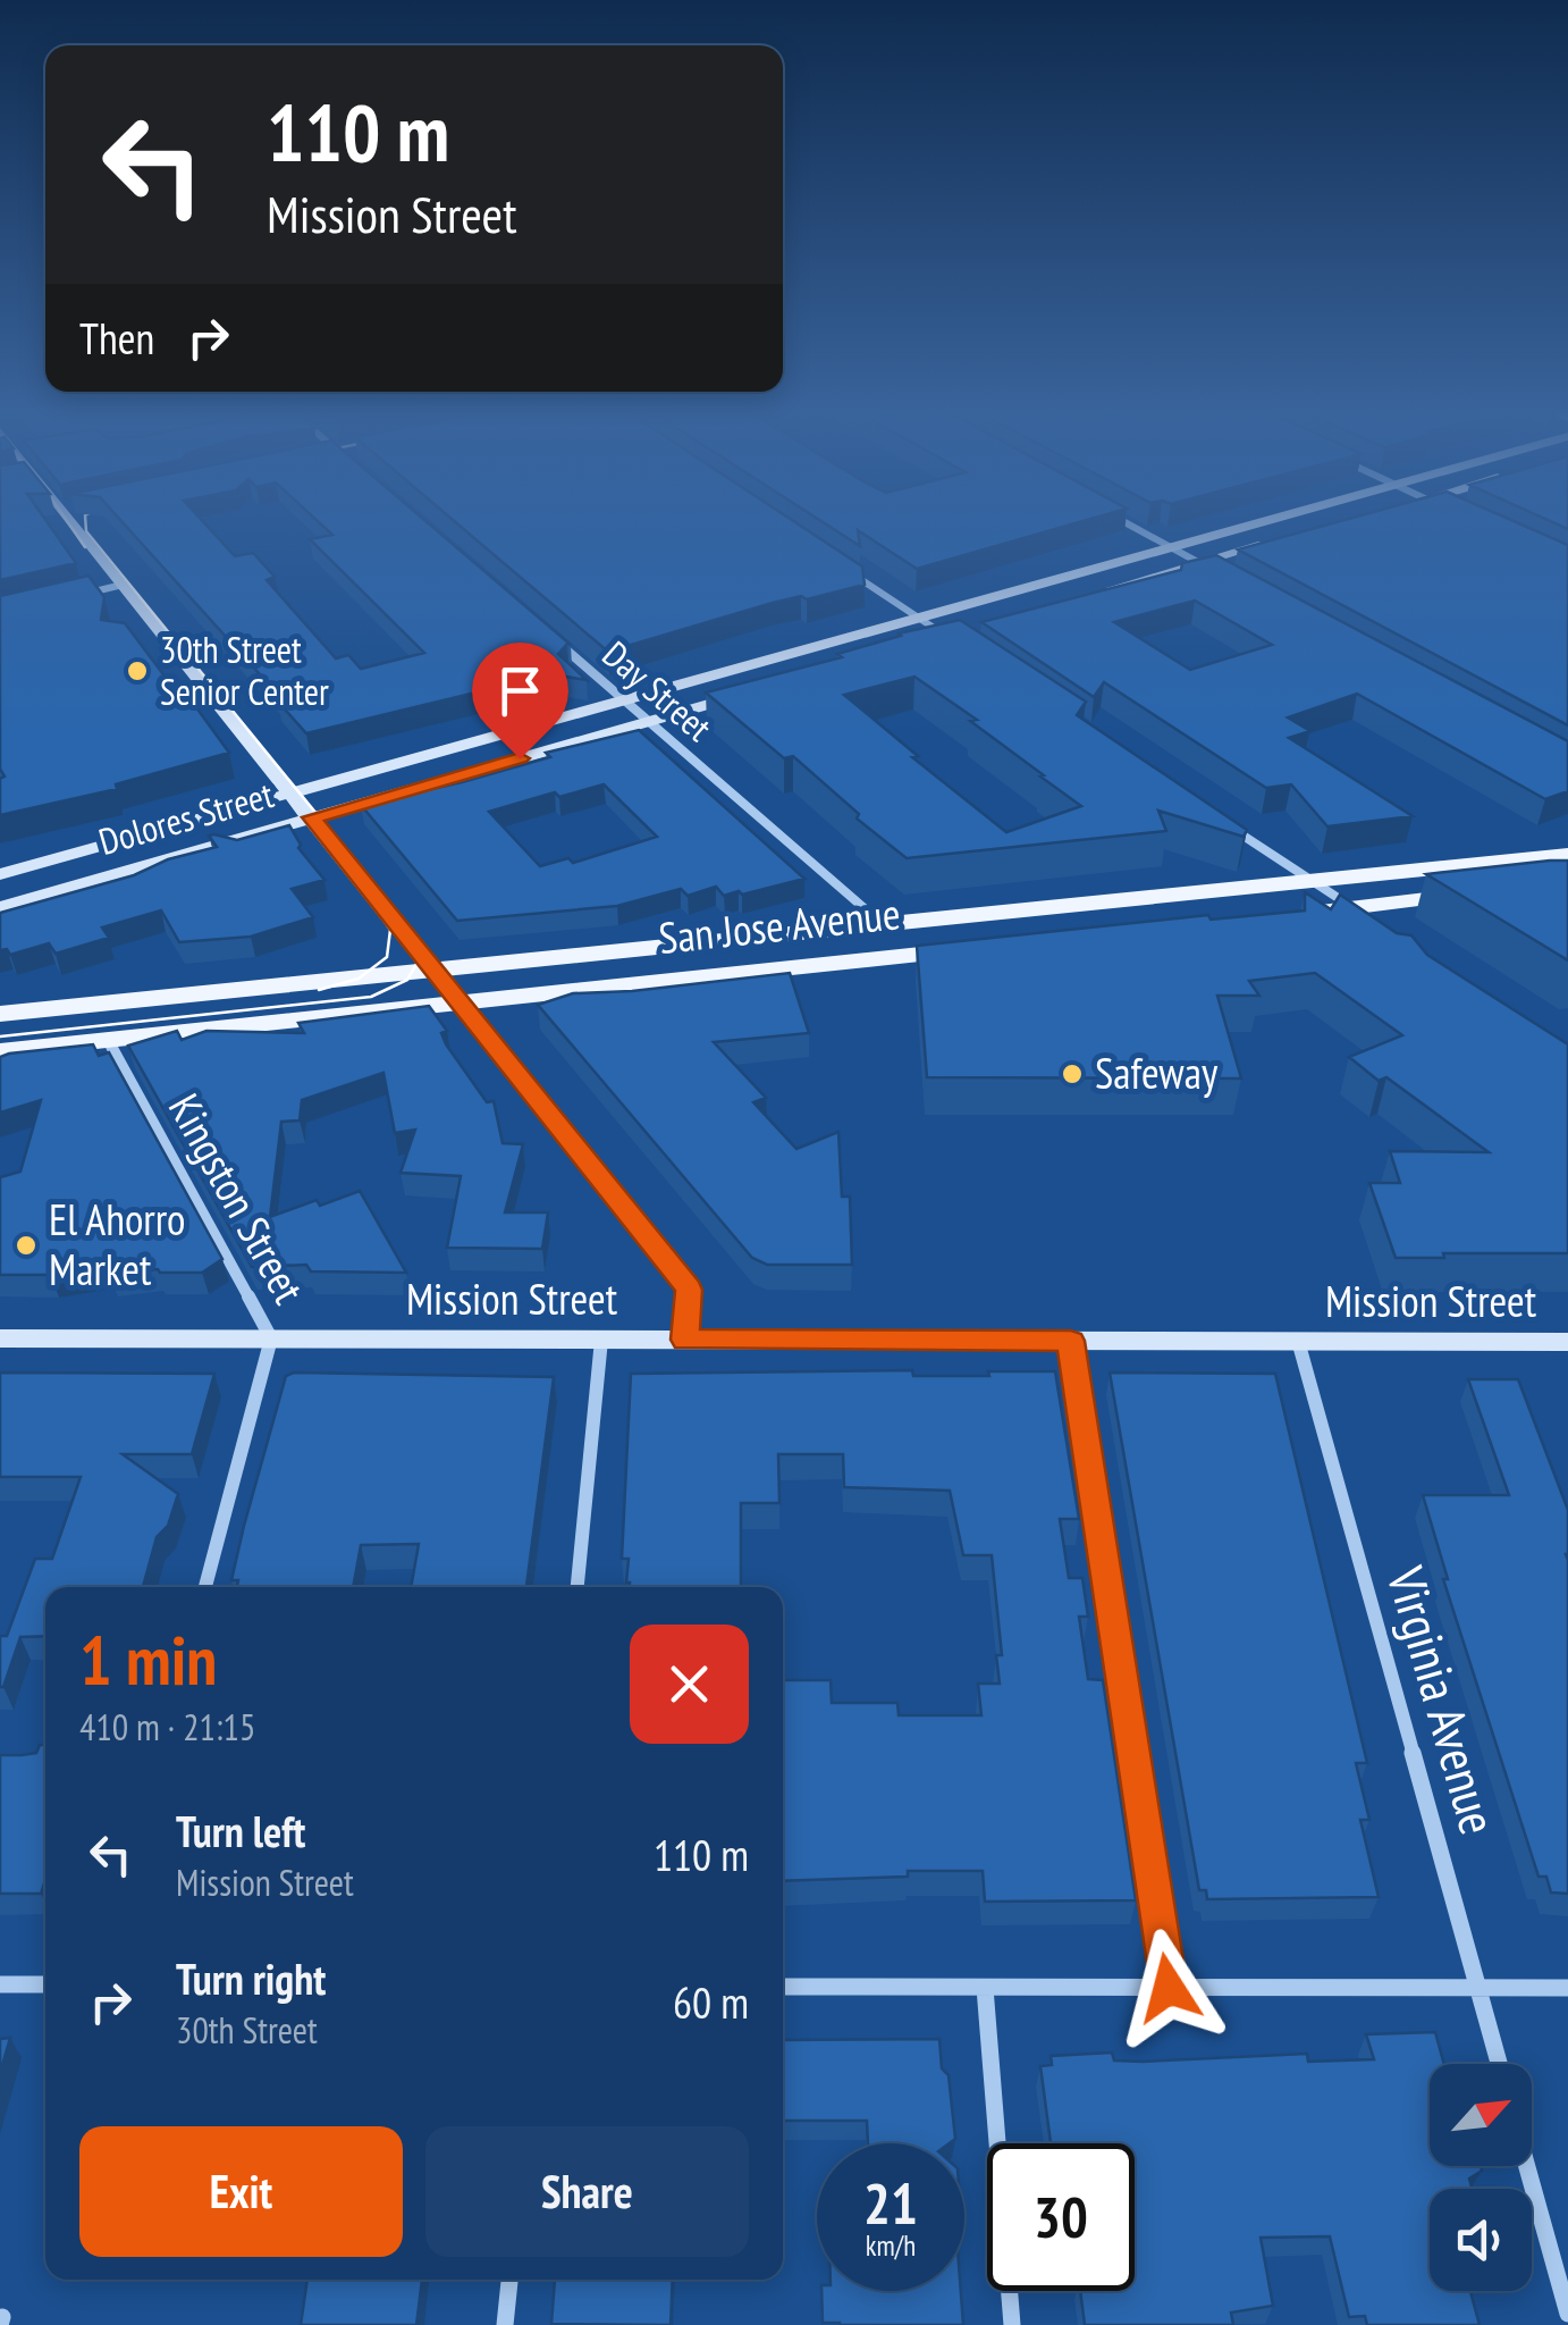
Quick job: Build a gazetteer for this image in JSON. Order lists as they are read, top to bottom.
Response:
{
  "streets": {
    "main road": ["Dolores Street", "San Jose Avenue", "Mission Street"],
    "street": ["Day Street", "Kingston Street", "Virginia Avenue"]
  },
  "crossings": [
    ["Day Street", "Dolores Street"],
    ["Day Street", "San Jose Avenue"],
    ["San Jose Avenue", "Kingston Street"],
    ["Kingston Street", "Mission Street"],
    ["Mission Street", "Virginia Avenue"]
  ],
  "places": ["30th Street Senior Center", "Safeway", "El Ahorro Market"],
  "north": "top right",
  "page": {
    "turn": ["110 m", "Mission Street"],
    "then": "Then",
    "heading": ["1 min", "410 m · 21:15"],
    "list": [
      {
        "name": "Turn left",
        "note": "Mission Street",
        "value": "110 m"
      },
      {
        "name": "Turn right",
        "note": "30th Street",
        "value": "60 m"
      }
    ],
    "buttons": ["Exit", "Share"],
    "speed": "21 km/h",
    "limit": "30"
  }
}
